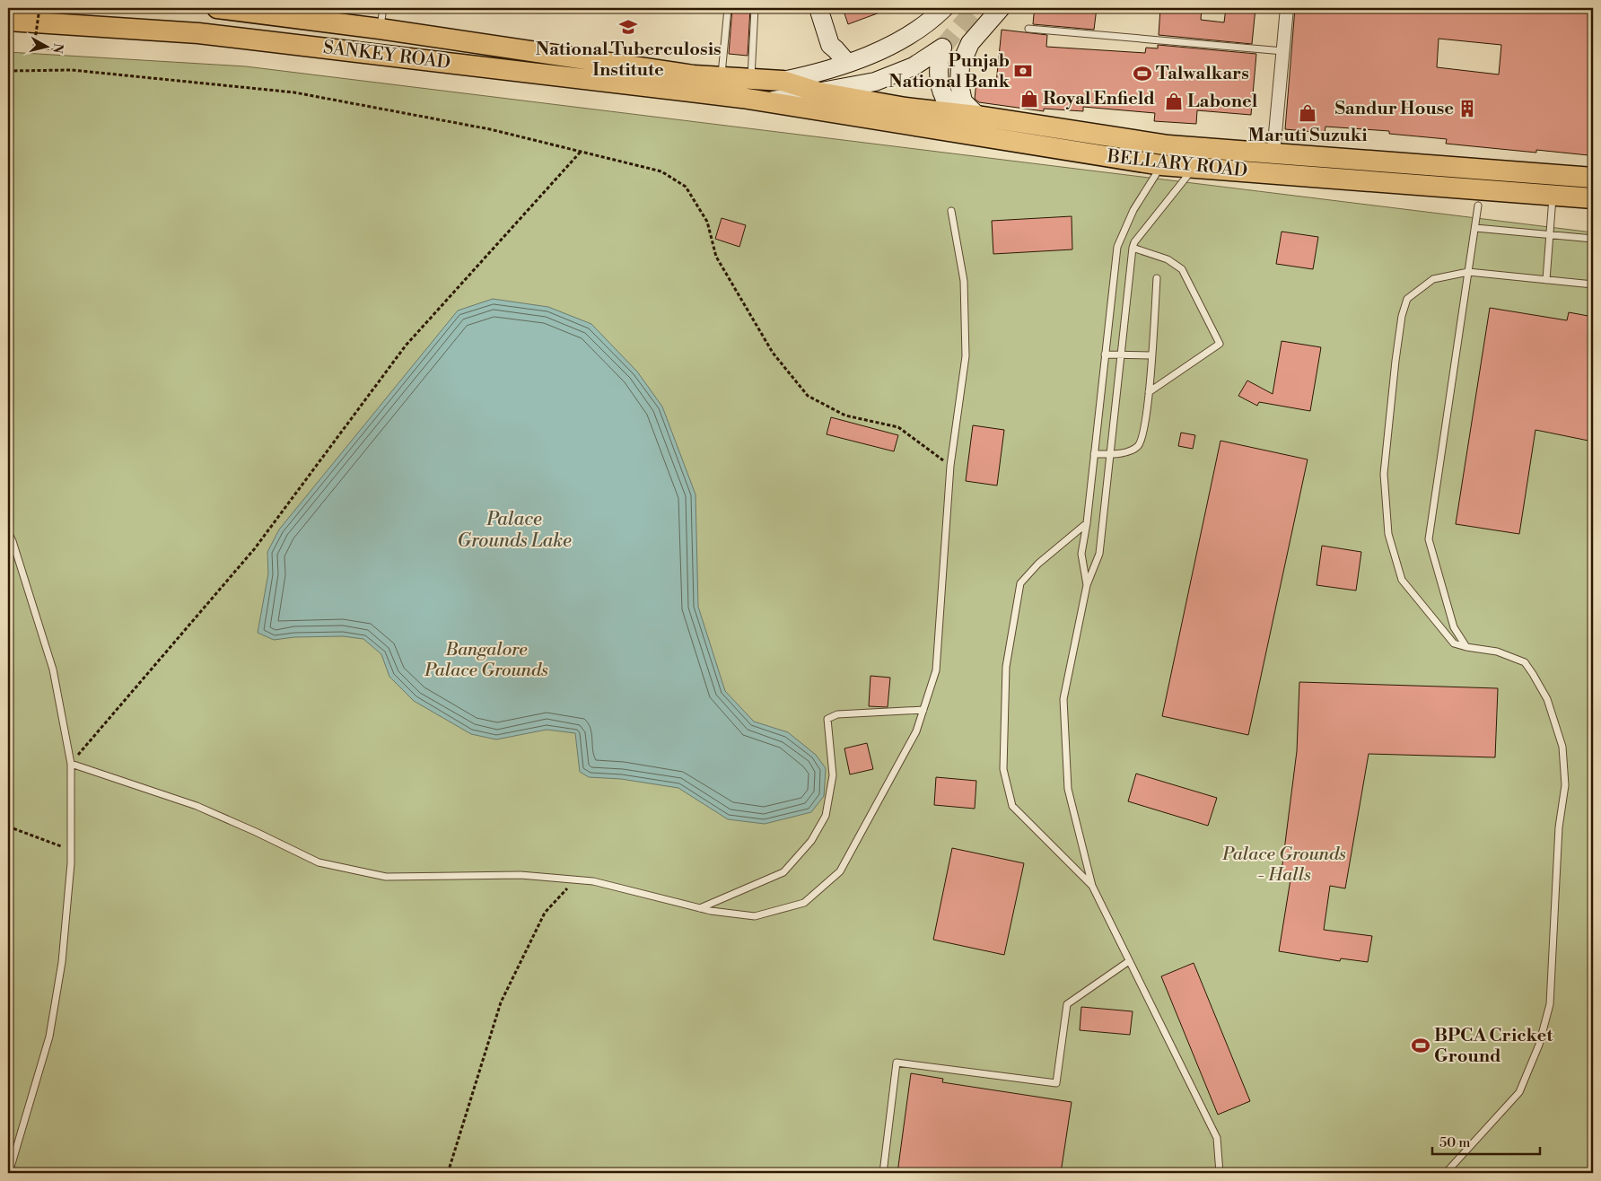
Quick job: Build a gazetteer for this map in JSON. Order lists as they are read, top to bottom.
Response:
{
  "streets": {
    "main road": ["SANKEY ROAD", "BELLARY ROAD"]
  },
  "crossings": [
    ["SANKEY ROAD", "BELLARY ROAD"]
  ],
  "water": ["Palace Grounds Lake"],
  "parks": ["Bangalore Palace Grounds", "Palace Grounds - Halls"],
  "places": {
    "school or university": ["National Tuberculosis Institute"],
    "bank": ["Punjab National Bank"],
    "sports": ["Talwalkars", "BPCA Cricket Ground"],
    "shop": ["Royal Enfield", "Labonel", "Maruti Suzuki"],
    "building": ["Sandur House"]
  },
  "scale_bar": "50 m",
  "north": "right"
}
